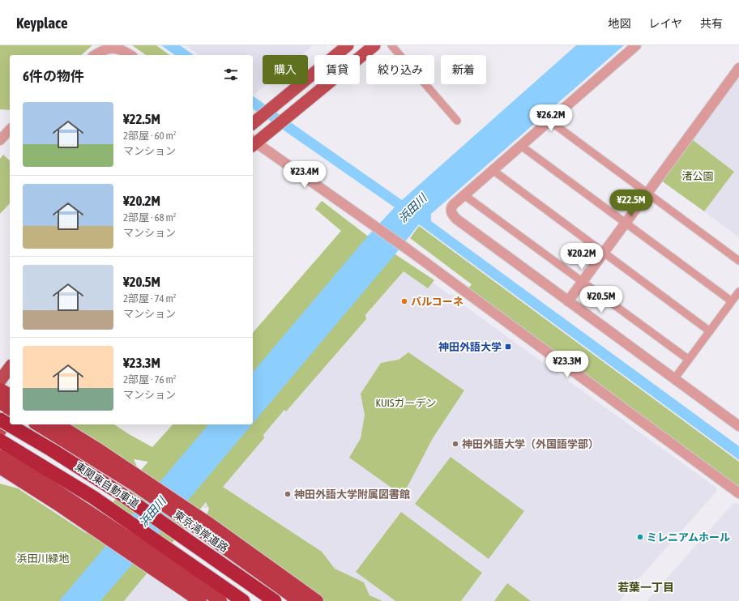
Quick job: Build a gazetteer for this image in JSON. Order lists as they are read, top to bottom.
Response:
{
  "streets": {
    "highway": ["東関東自動車道", "東京湾岸道路"]
  },
  "districts": ["若葉一丁目"],
  "water": ["浜田川"],
  "parks": ["渚公園", "KUISガーデン", "浜田川緑地"],
  "places": {
    "other": [
      "バルコーネ",
      "神田外語大学（外国語学部）",
      "神田外語大学附属図書館",
      "ミレニアムホール"
    ],
    "transit": ["神田外語大学"]
  },
  "page": {
    "header": "Keyplace",
    "nav": ["地図", "レイヤ", "共有"],
    "chip": [
      "購入",
      "賃貸",
      "絞り込み",
      "新着"
    ],
    "heading": "6件の物件",
    "list": [
      {
        "name": "¥22.5M",
        "note": "2部屋 · 60 m² · マンション"
      },
      {
        "name": "¥20.2M",
        "note": "2部屋 · 68 m² · マンション"
      },
      {
        "name": "¥20.5M",
        "note": "2部屋 · 74 m² · マンション"
      },
      {
        "name": "¥23.3M",
        "note": "2部屋 · 76 m² · マンション"
      }
    ],
    "price": [
      "¥26.2M",
      "¥23.4M",
      "¥22.5M",
      "¥20.2M",
      "¥20.5M",
      "¥23.3M"
    ]
  }
}
